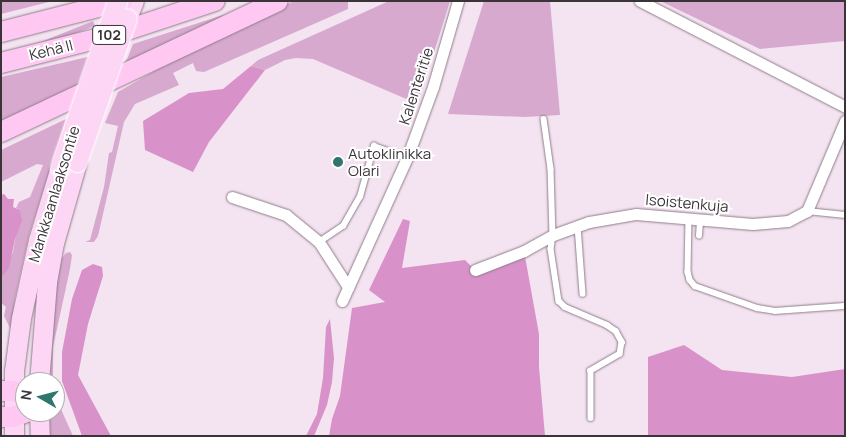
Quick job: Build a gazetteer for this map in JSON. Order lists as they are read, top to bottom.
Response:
{
  "streets": {
    "highway": ["102", "Kehä II"],
    "main road": ["Mankkaanlaaksontie"],
    "street": ["Kalenteritie", "Isoistenkuja"]
  },
  "places": ["Autoklinikka Olari"],
  "north": "left"
}
